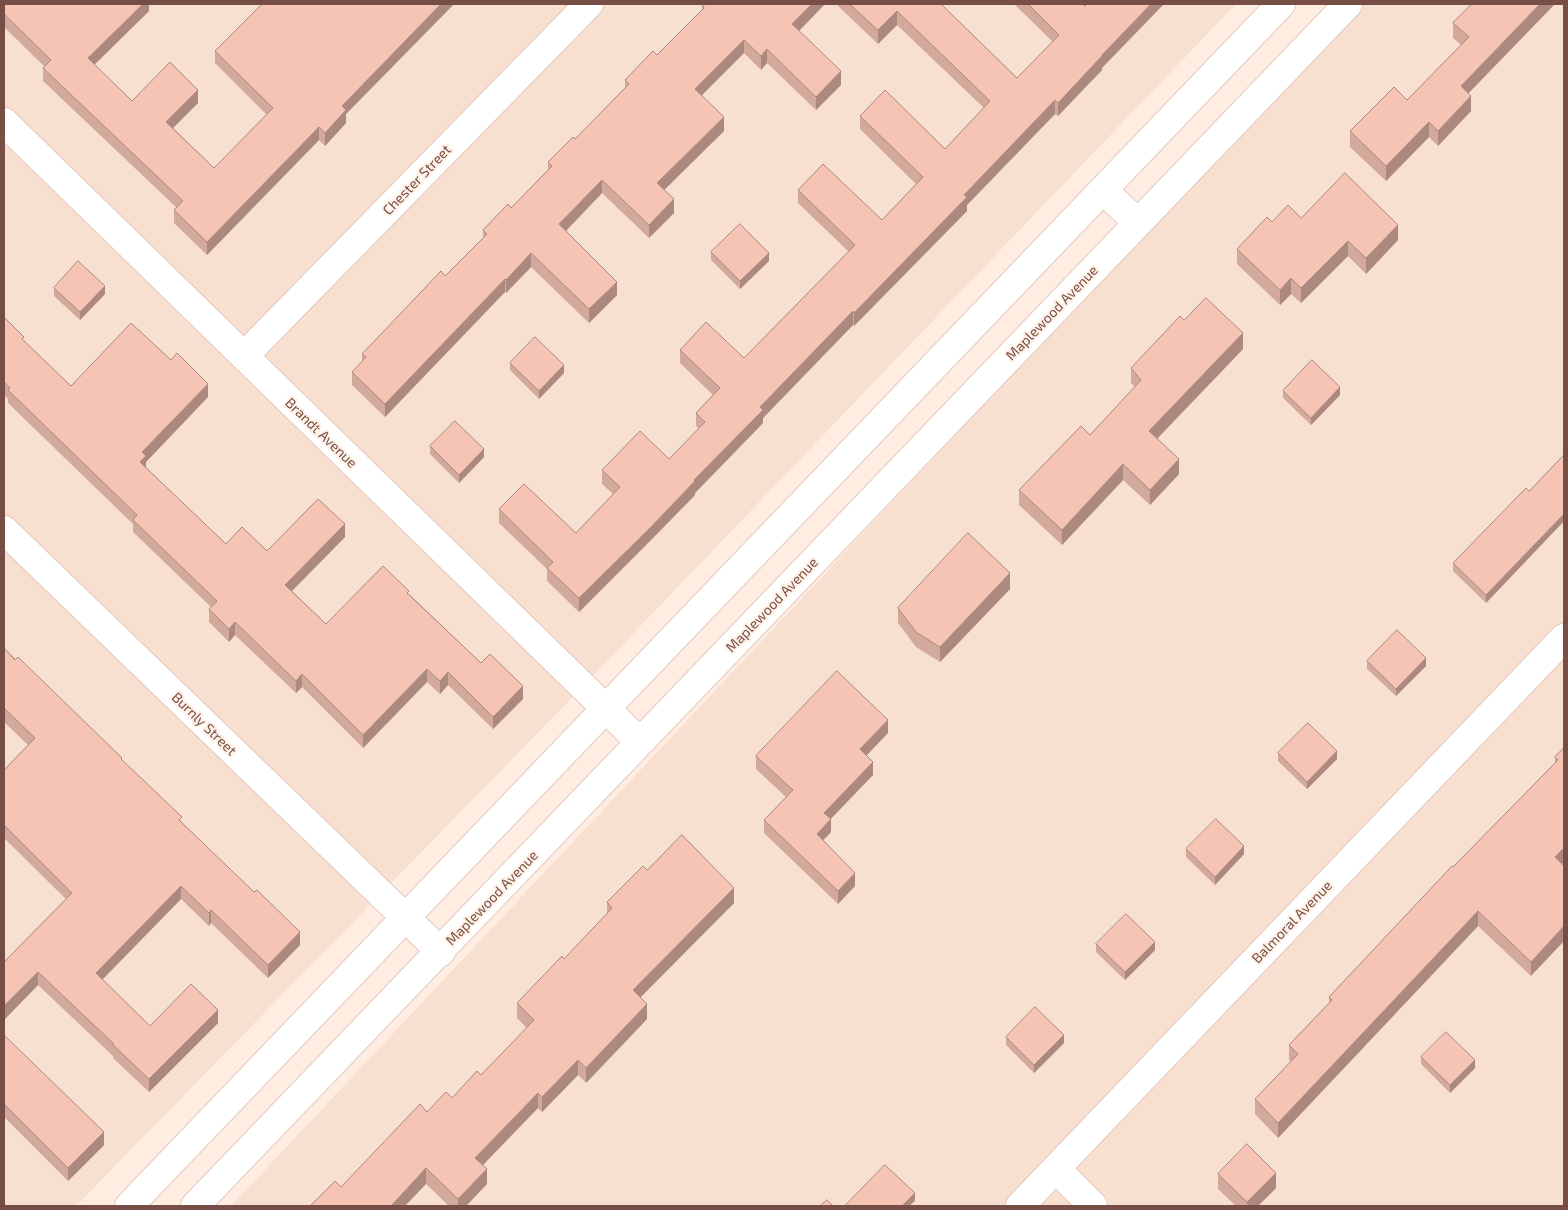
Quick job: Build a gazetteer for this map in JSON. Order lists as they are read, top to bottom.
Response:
{
  "streets": {
    "street": [
      "Chester Street",
      "Maplewood Avenue",
      "Brandt Avenue",
      "Burnly Street",
      "Balmoral Avenue"
    ]
  },
  "crossings": [
    ["Chester Street", "Brandt Avenue"],
    ["Maplewood Avenue", "Brandt Avenue"],
    ["Maplewood Avenue", "Burnly Street"]
  ]
}
